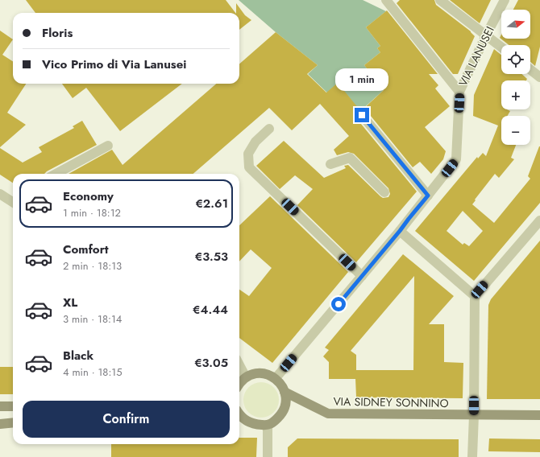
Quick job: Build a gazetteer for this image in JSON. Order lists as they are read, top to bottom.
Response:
{
  "streets": {
    "main road": ["VIA SIDNEY SONNINO"],
    "street": ["VIA LANUSEI"]
  },
  "north": "right",
  "page": {
    "map_buttons": ["+", "−"],
    "banner": ["Floris", "Vico Primo di Via Lanusei"],
    "bubble": "1 min",
    "list": [
      {
        "name": "Economy",
        "note": "1 min · 18:12",
        "value": "€2.61"
      },
      {
        "name": "Comfort",
        "note": "2 min · 18:13",
        "value": "€3.53"
      },
      {
        "name": "XL",
        "note": "3 min · 18:14",
        "value": "€4.44"
      },
      {
        "name": "Black",
        "note": "4 min · 18:15",
        "value": "€3.05"
      }
    ],
    "buttons": "Confirm"
  }
}
